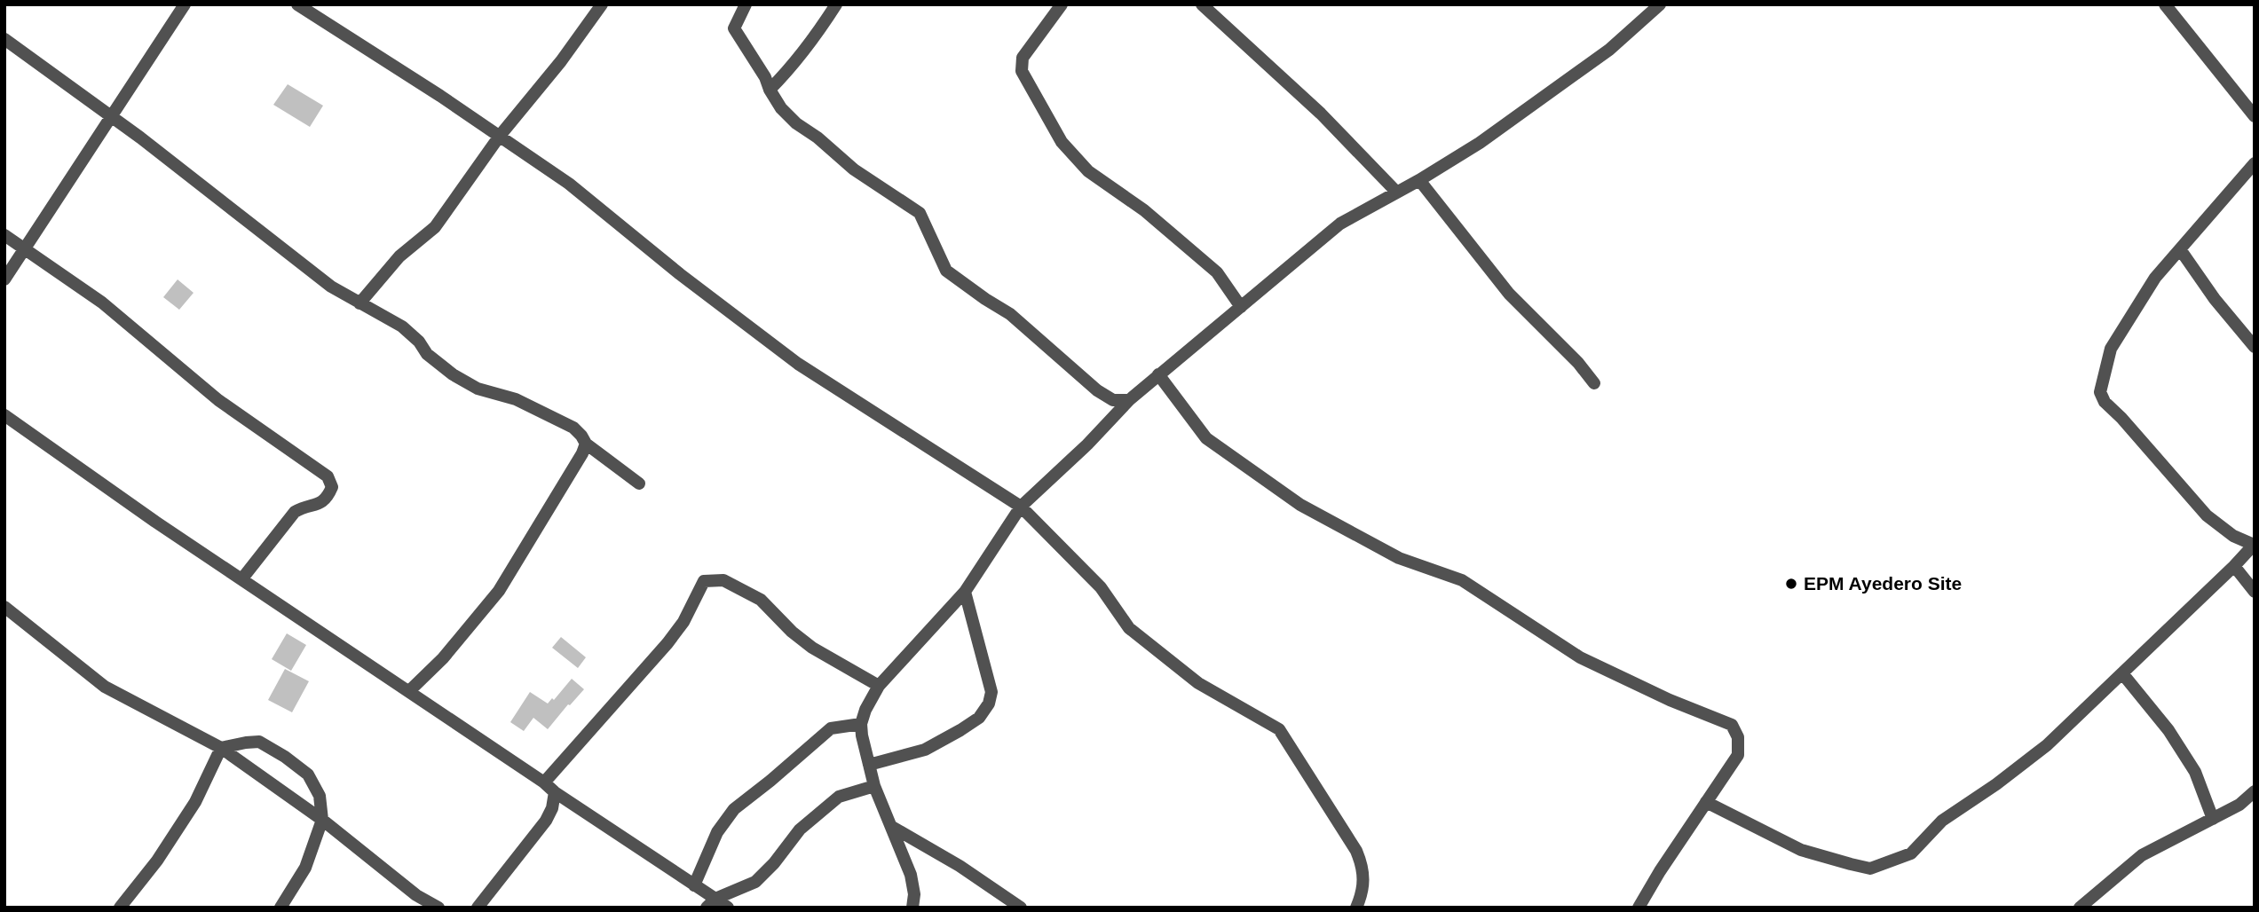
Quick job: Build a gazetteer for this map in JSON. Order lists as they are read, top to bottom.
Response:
{
  "places": ["EPM Ayedero Site"]
}
